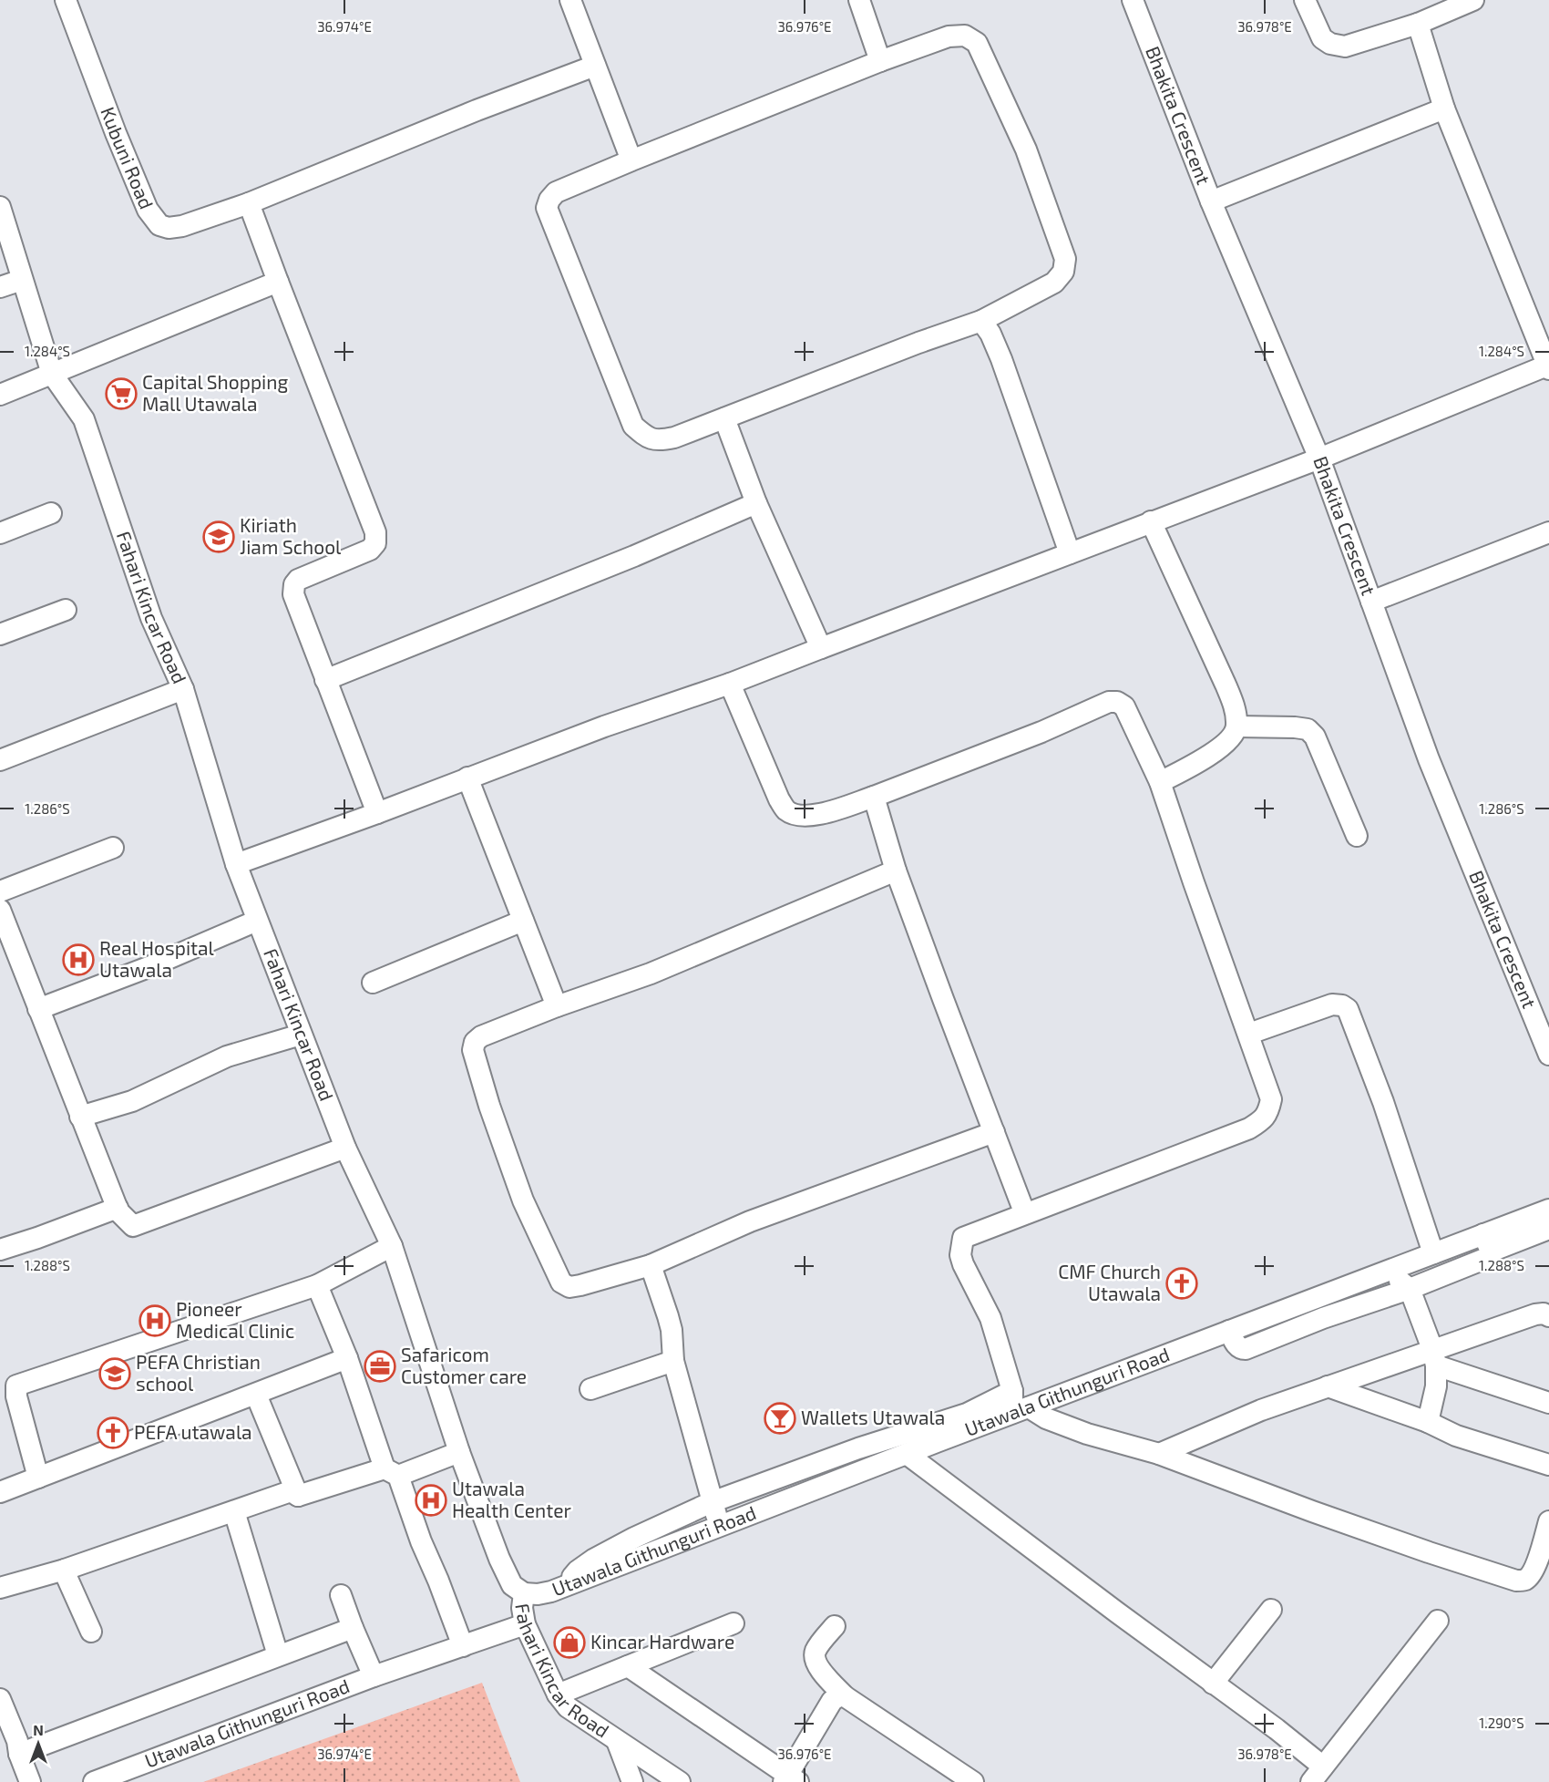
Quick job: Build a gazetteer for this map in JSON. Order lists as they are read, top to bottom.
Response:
{
  "streets": {
    "street": [
      "Bhakita Crescent",
      "Kubuni Road",
      "Fahari Kincar Road",
      "Utawala Githunguri Road"
    ]
  },
  "crossings": [
    ["Fahari Kincar Road", "Utawala Githunguri Road"]
  ],
  "places": {
    "supermarket": ["Capital Shopping Mall Utawala"],
    "school or university": ["Kiriath Jiam School", "PEFA Christian school"],
    "hospital": ["Real Hospital Utawala", "Pioneer Medical Clinic", "Utawala Health Center"],
    "church": ["CMF Church Utawala", "PEFA utawala"],
    "office": ["Safaricom Customer care"],
    "bar": ["Wallets Utawala"],
    "shop": ["Kincar Hardware"]
  },
  "north": "top",
  "coordinates": [
    "36.974°E",
    "36.976°E",
    "36.978°E",
    "1.284°S",
    "1.286°S",
    "1.288°S",
    "1.290°S"
  ]
}
